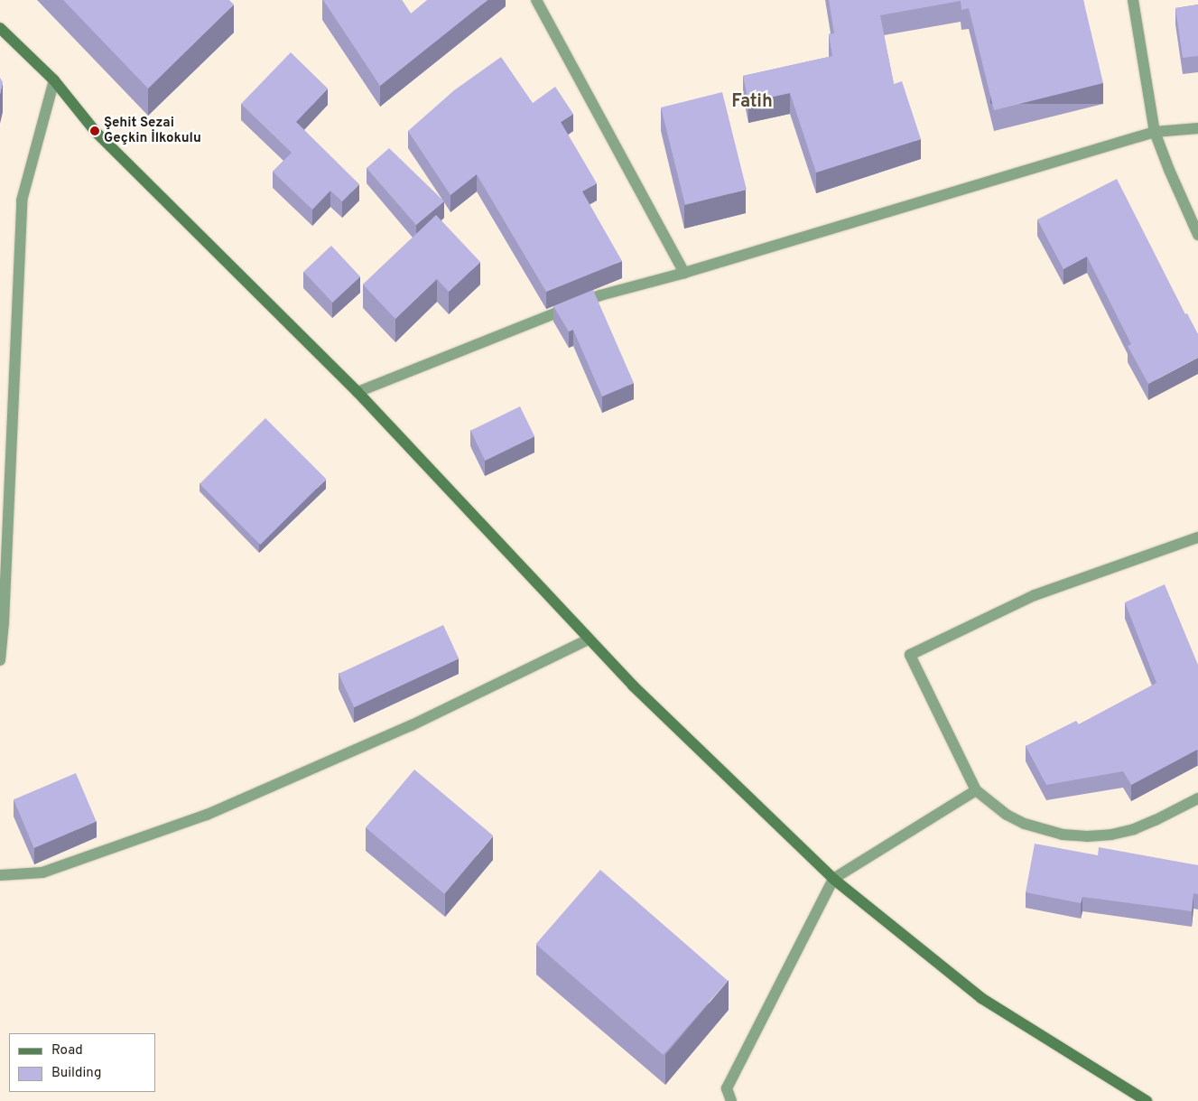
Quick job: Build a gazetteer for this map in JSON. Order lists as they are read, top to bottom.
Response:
{
  "districts": ["Fatih"],
  "places": ["Şehit Sezai Geçkin İlkokulu"],
  "legend": ["Road", "Building"]
}
